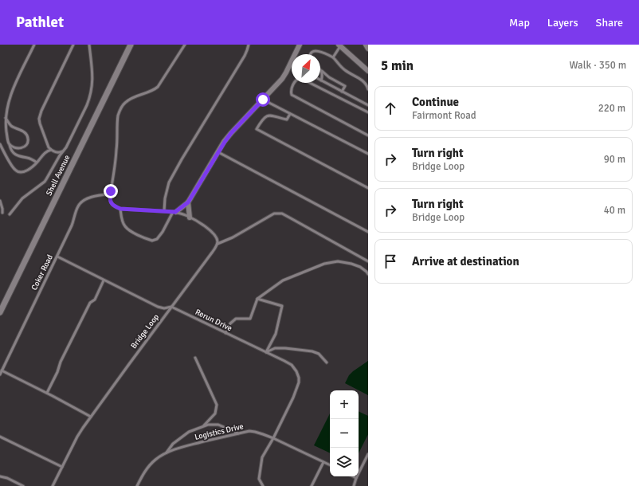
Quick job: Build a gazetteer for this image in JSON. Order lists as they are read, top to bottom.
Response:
{
  "streets": {
    "street": ["Shell Avenue"],
    "lane": [
      "Coker Road",
      "Rerun Drive",
      "Bridge Loop",
      "Logistics Drive"
    ]
  },
  "crossings": [
    ["Coker Road", "Rerun Drive"],
    ["Rerun Drive", "Bridge Loop"],
    ["Rerun Drive", "Logistics Drive"]
  ],
  "north": "top right",
  "page": {
    "header": "Pathlet",
    "nav": ["Map", "Layers", "Share"],
    "heading": ["5 min", "Walk · 350 m"],
    "list": [
      ["Continue", "Fairmont Road", "220 m"],
      ["Turn right", "Bridge Loop", "90 m"],
      ["Turn right", "Bridge Loop", "40 m"],
      "Arrive at destination"
    ],
    "map_buttons": ["+", "−"]
  }
}
